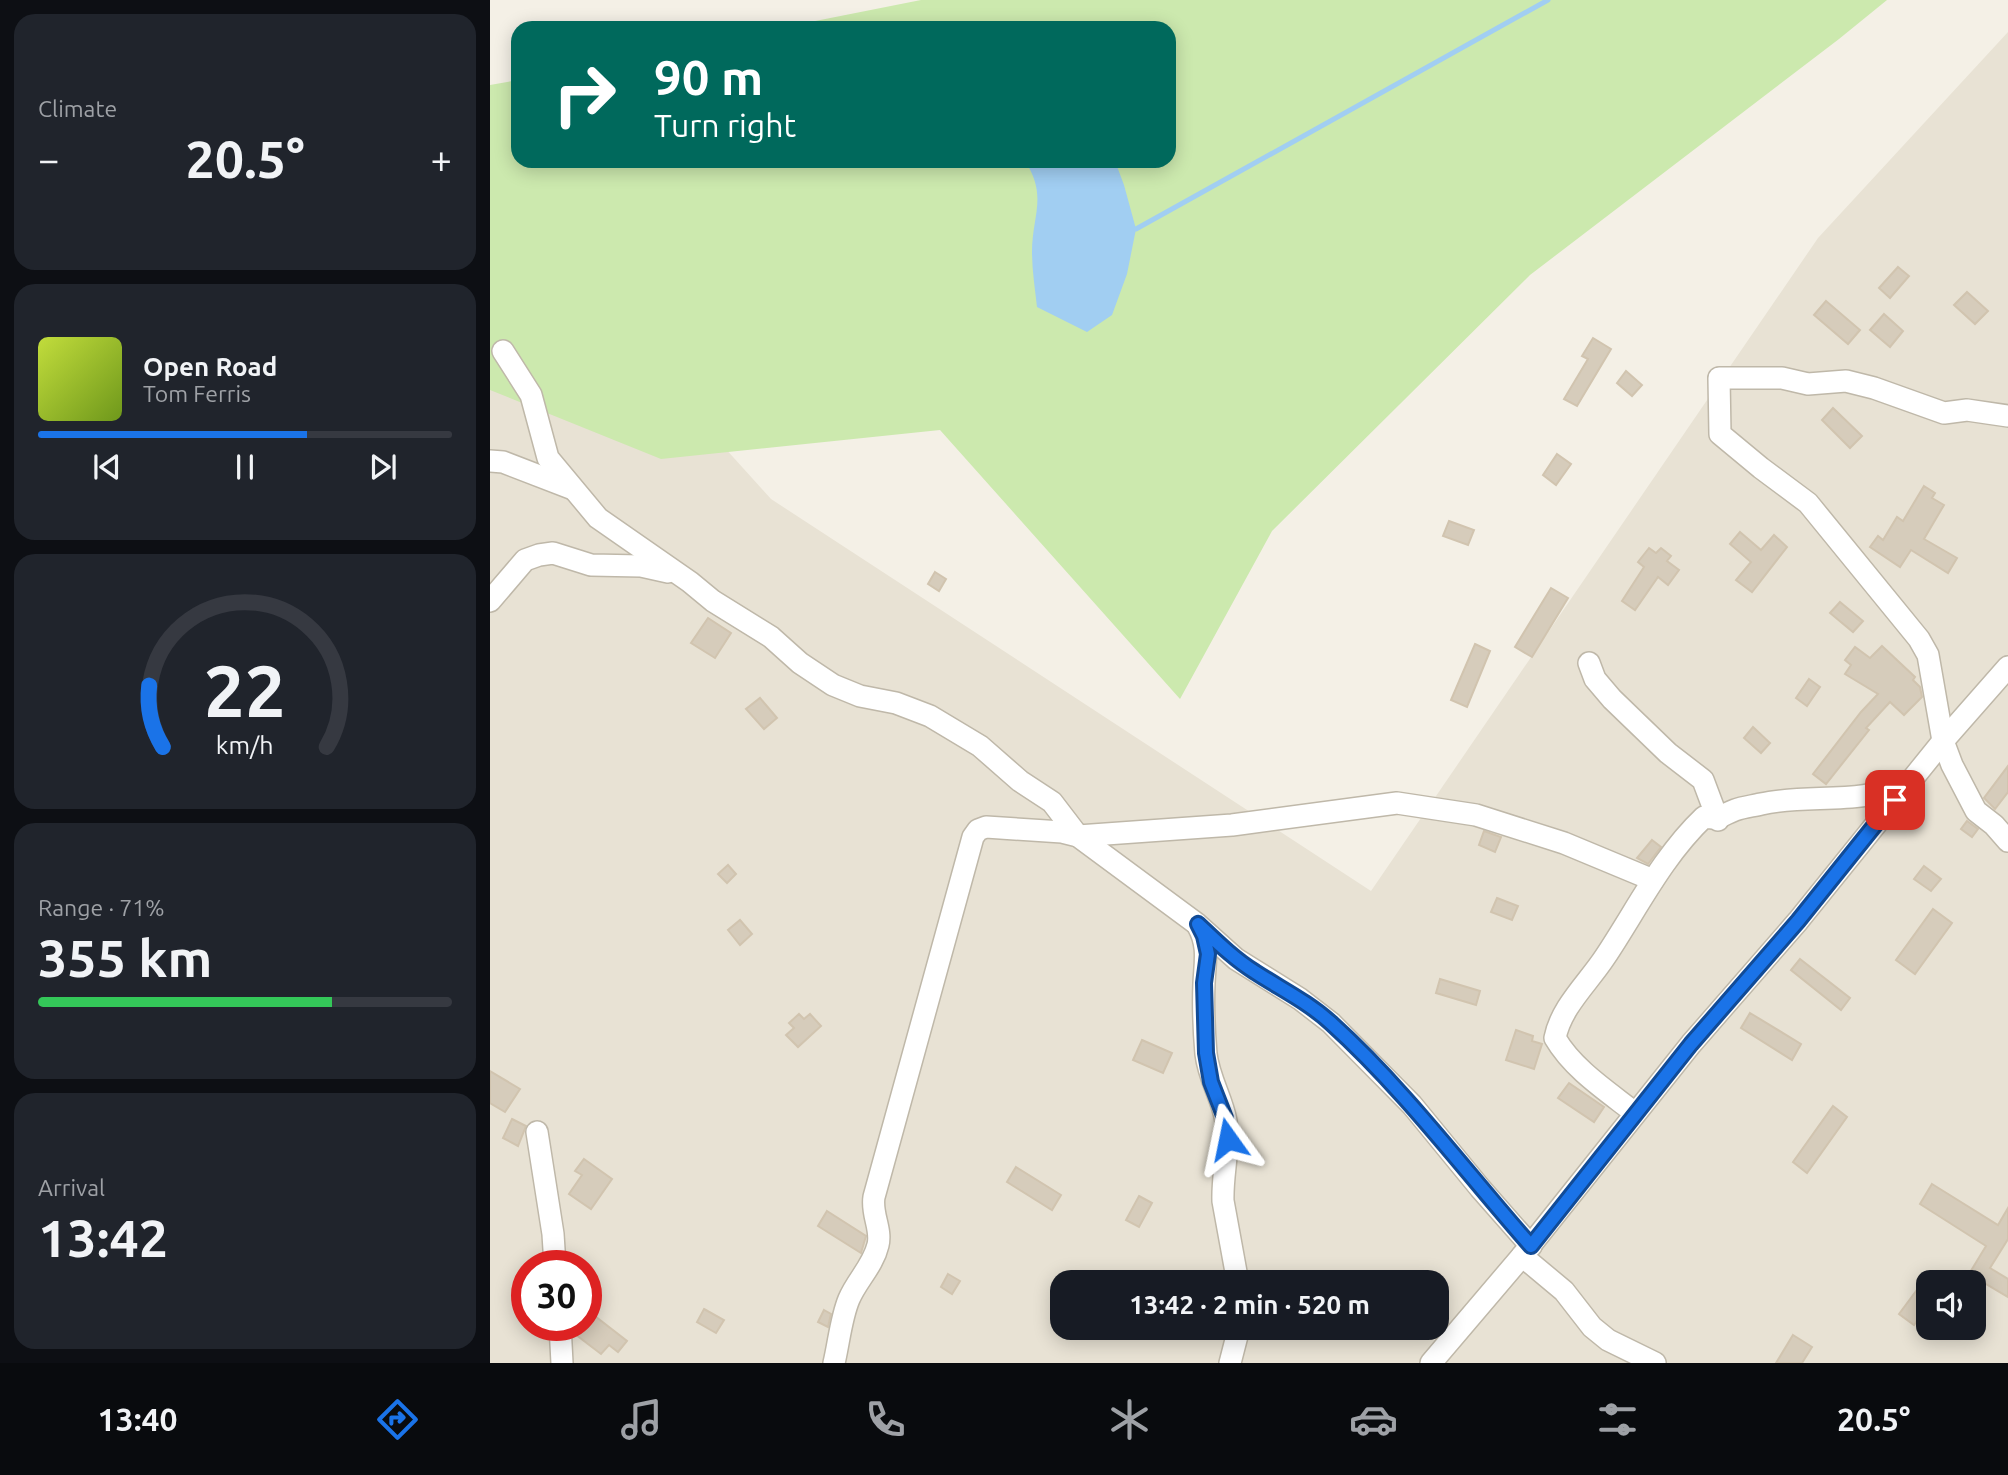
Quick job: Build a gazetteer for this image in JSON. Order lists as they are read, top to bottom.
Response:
{
  "page": {
    "tile": [
      "Climate",
      ["Range · 71%", "355 km"],
      ["Arrival", "13:42"]
    ],
    "turn": ["90 m", "Turn right"],
    "heat": ["−", "20.5°", "+"],
    "song": ["Open Road", "Tom Ferris"],
    "limit": "30",
    "trip": "13:42 · 2 min · 520 m",
    "tabs": ["13:40", "20.5°"],
    "gauge": ["22", "km/h"]
  }
}
